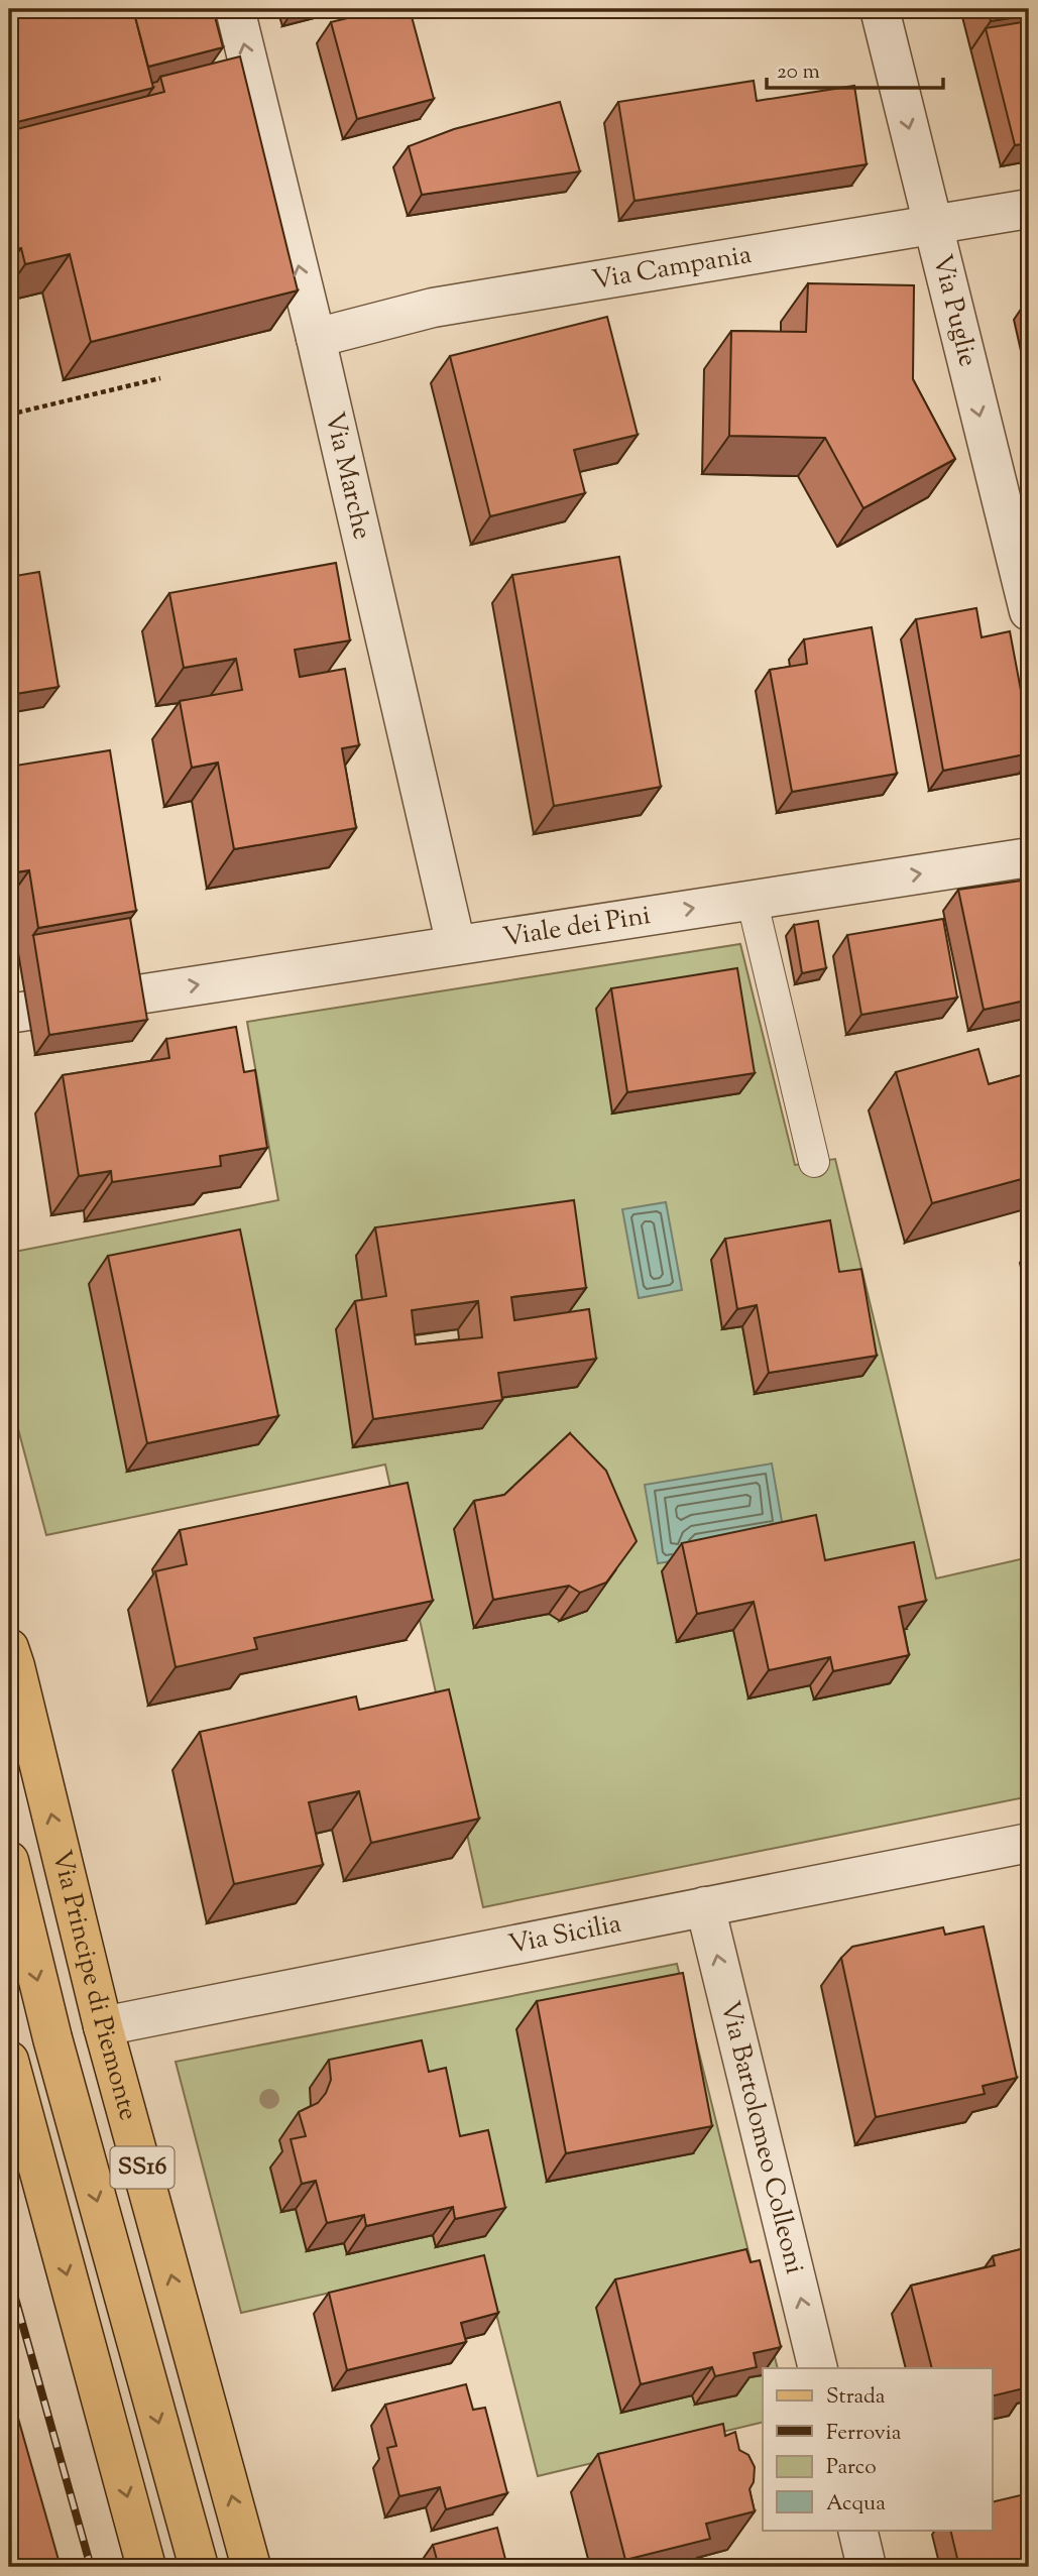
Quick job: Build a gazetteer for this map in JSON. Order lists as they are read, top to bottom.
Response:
{
  "streets": {
    "main road": ["Via Principe di Piemonte", "SS16"],
    "street": [
      "Via Campania",
      "Via Puglie",
      "Via Marche",
      "Viale dei Pini",
      "Via Sicilia",
      "Via Bartolomeo Colleoni"
    ]
  },
  "crossings": [
    ["Via Campania", "Via Puglie"],
    ["Via Campania", "Via Marche"],
    ["Via Marche", "Viale dei Pini"],
    ["Via Sicilia", "Via Principe di Piemonte"],
    ["Via Sicilia", "Via Bartolomeo Colleoni"]
  ],
  "one_way": [
    "Via Puglie",
    "Via Marche",
    "Viale dei Pini",
    "Via Bartolomeo Colleoni"
  ],
  "legend": [
    "Strada",
    "Ferrovia",
    "Parco",
    "Acqua"
  ],
  "scale_bar": "20 m"
}
